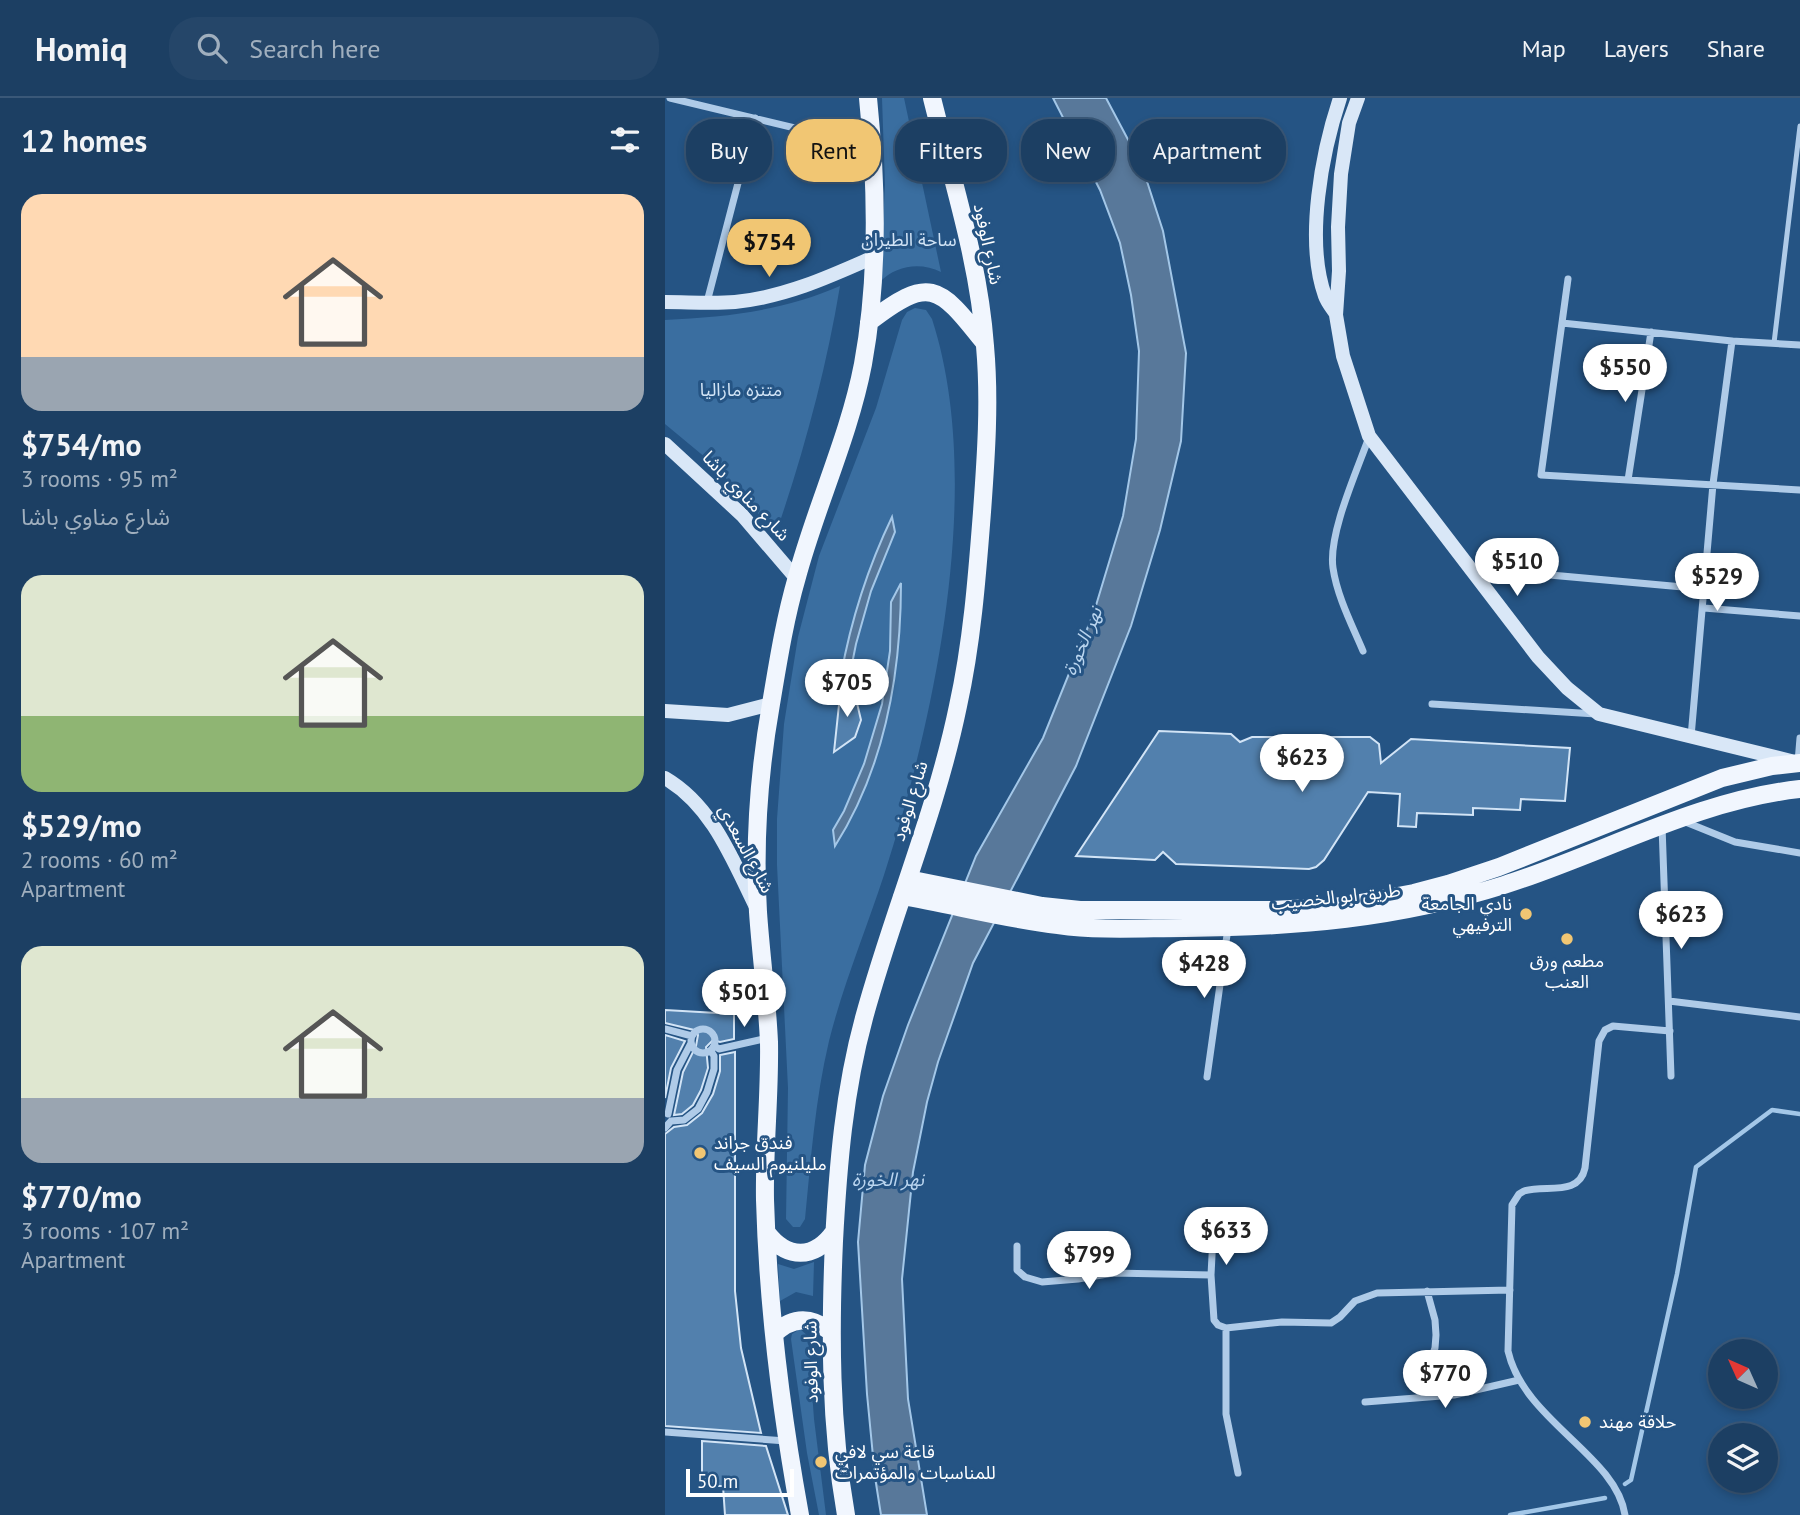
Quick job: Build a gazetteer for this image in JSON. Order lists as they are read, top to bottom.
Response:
{
  "streets": {
    "main road": ["شارع الوفود", "طريق ابو الخصيب"],
    "street": ["شارع مناوي باشا", "شارع السعدي"]
  },
  "crossings": [
    ["شارع الوفود", "شارع مناوي باشا"],
    ["شارع الوفود", "شارع السعدي"],
    ["شارع الوفود", "طريق ابو الخصيب"]
  ],
  "water": ["نهر الخورة"],
  "parks": ["ساحة الطيران", "متنزه مازاليا"],
  "places": [
    "نادي الجامعة الترفيهي",
    "مطعم ورق العنب",
    "فندق جراند مليلنيوم السيف",
    "حلاقة مهند",
    "قاعة سي لافي للمناسبات والمؤتمرات"
  ],
  "scale_bar": "50 m",
  "north": "top left",
  "page": {
    "header": "Homiq",
    "search": "Search here",
    "nav": ["Map", "Layers", "Share"],
    "heading": "12 homes",
    "chip": [
      "Buy",
      "Rent",
      "Filters",
      "New",
      "Apartment"
    ],
    "list": [
      {
        "name": "$754/mo",
        "note": "3 rooms · 95 m² · شارع مناوي باشا"
      },
      {
        "name": "$529/mo",
        "note": "2 rooms · 60 m² · Apartment"
      },
      {
        "name": "$770/mo",
        "note": "3 rooms · 107 m² · Apartment"
      }
    ],
    "price": [
      "$754",
      "$550",
      "$510",
      "$529",
      "$705",
      "$623",
      "$623",
      "$428",
      "$501",
      "$633",
      "$799",
      "$770"
    ],
    "scale": "50 m"
  }
}
